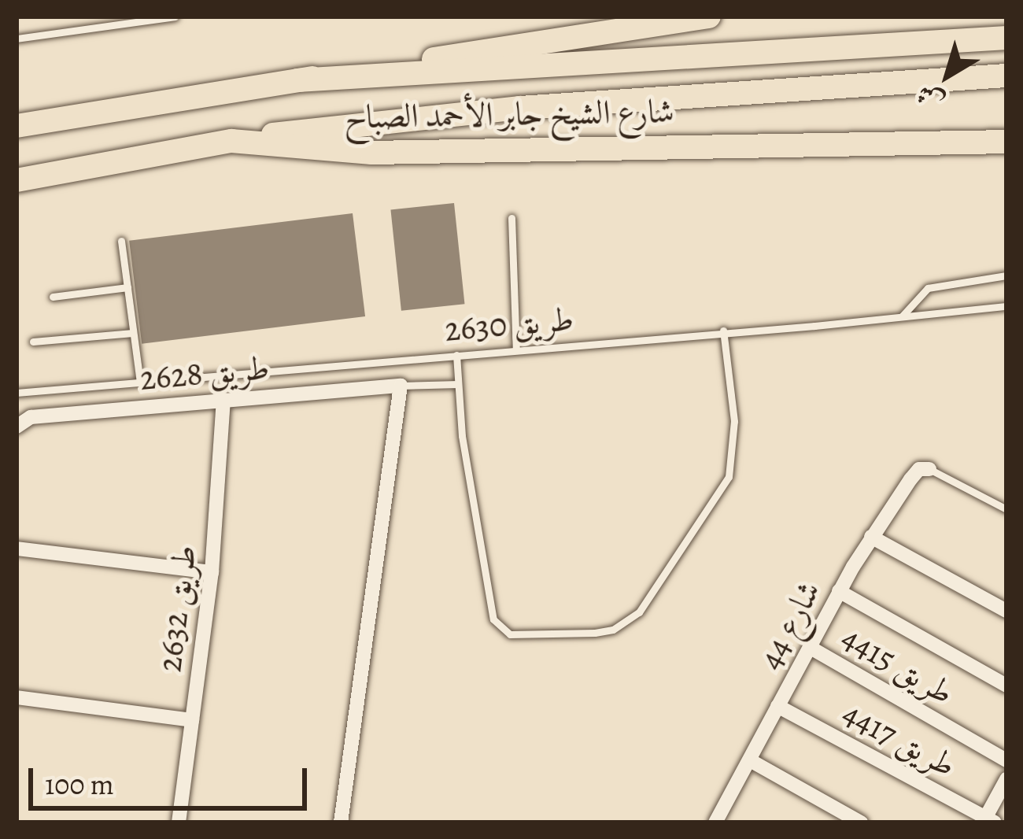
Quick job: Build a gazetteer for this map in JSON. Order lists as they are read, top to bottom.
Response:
{
  "streets": {
    "main road": ["شارع الشيخ جابر الأحمد الصباح"],
    "street": [
      "طريق 2628",
      "طريق 2632",
      "شارع 44",
      "طريق 4415",
      "طريق 4417"
    ],
    "lane": ["طريق 2630"]
  },
  "crossings": [
    ["طريق 2628", "طريق 2632"],
    ["شارع 44", "طريق 4415"],
    ["شارع 44", "طريق 4417"]
  ],
  "scale_bar": "100 m",
  "north": "bottom left"
}
